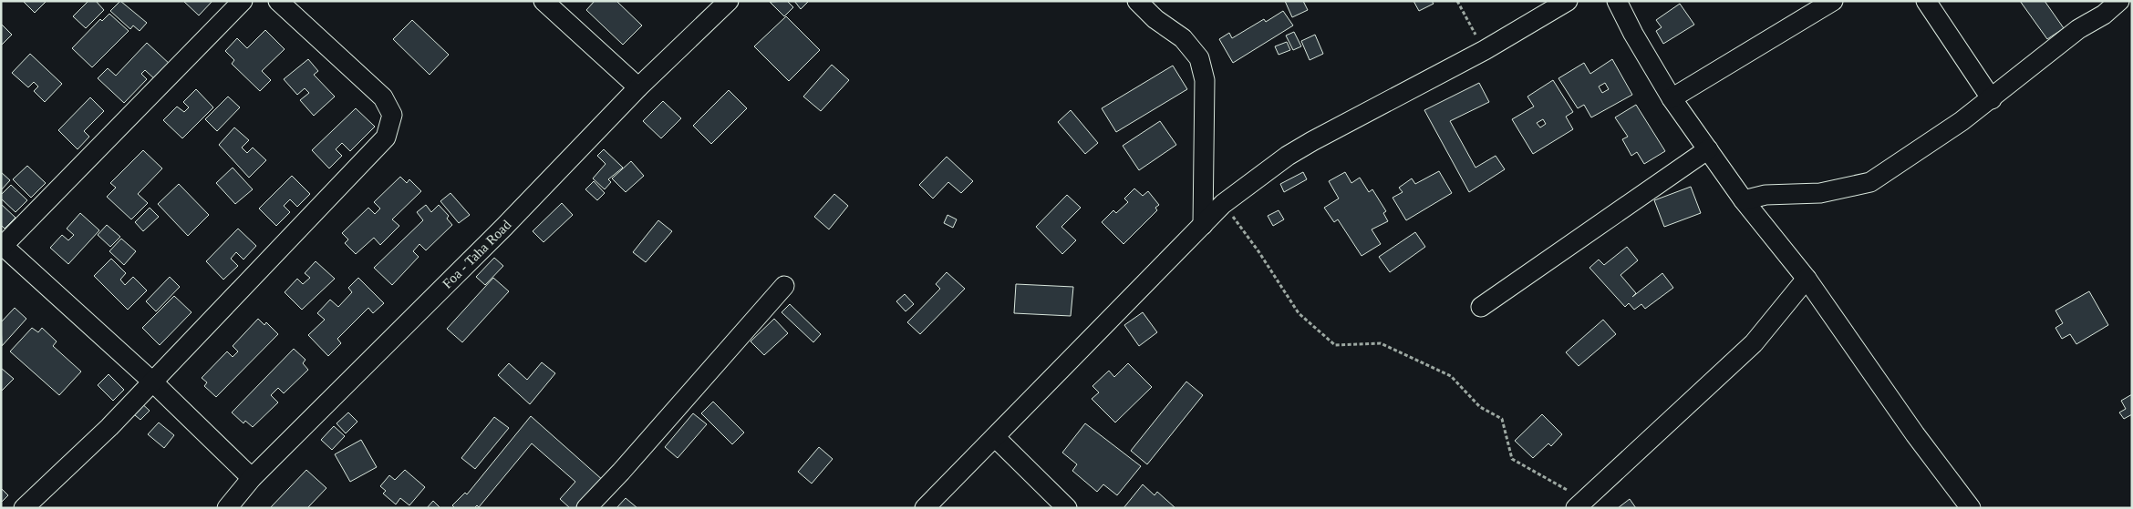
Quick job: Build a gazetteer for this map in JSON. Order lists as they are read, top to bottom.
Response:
{
  "streets": {
    "street": ["Foa - Taha Road"]
  }
}
